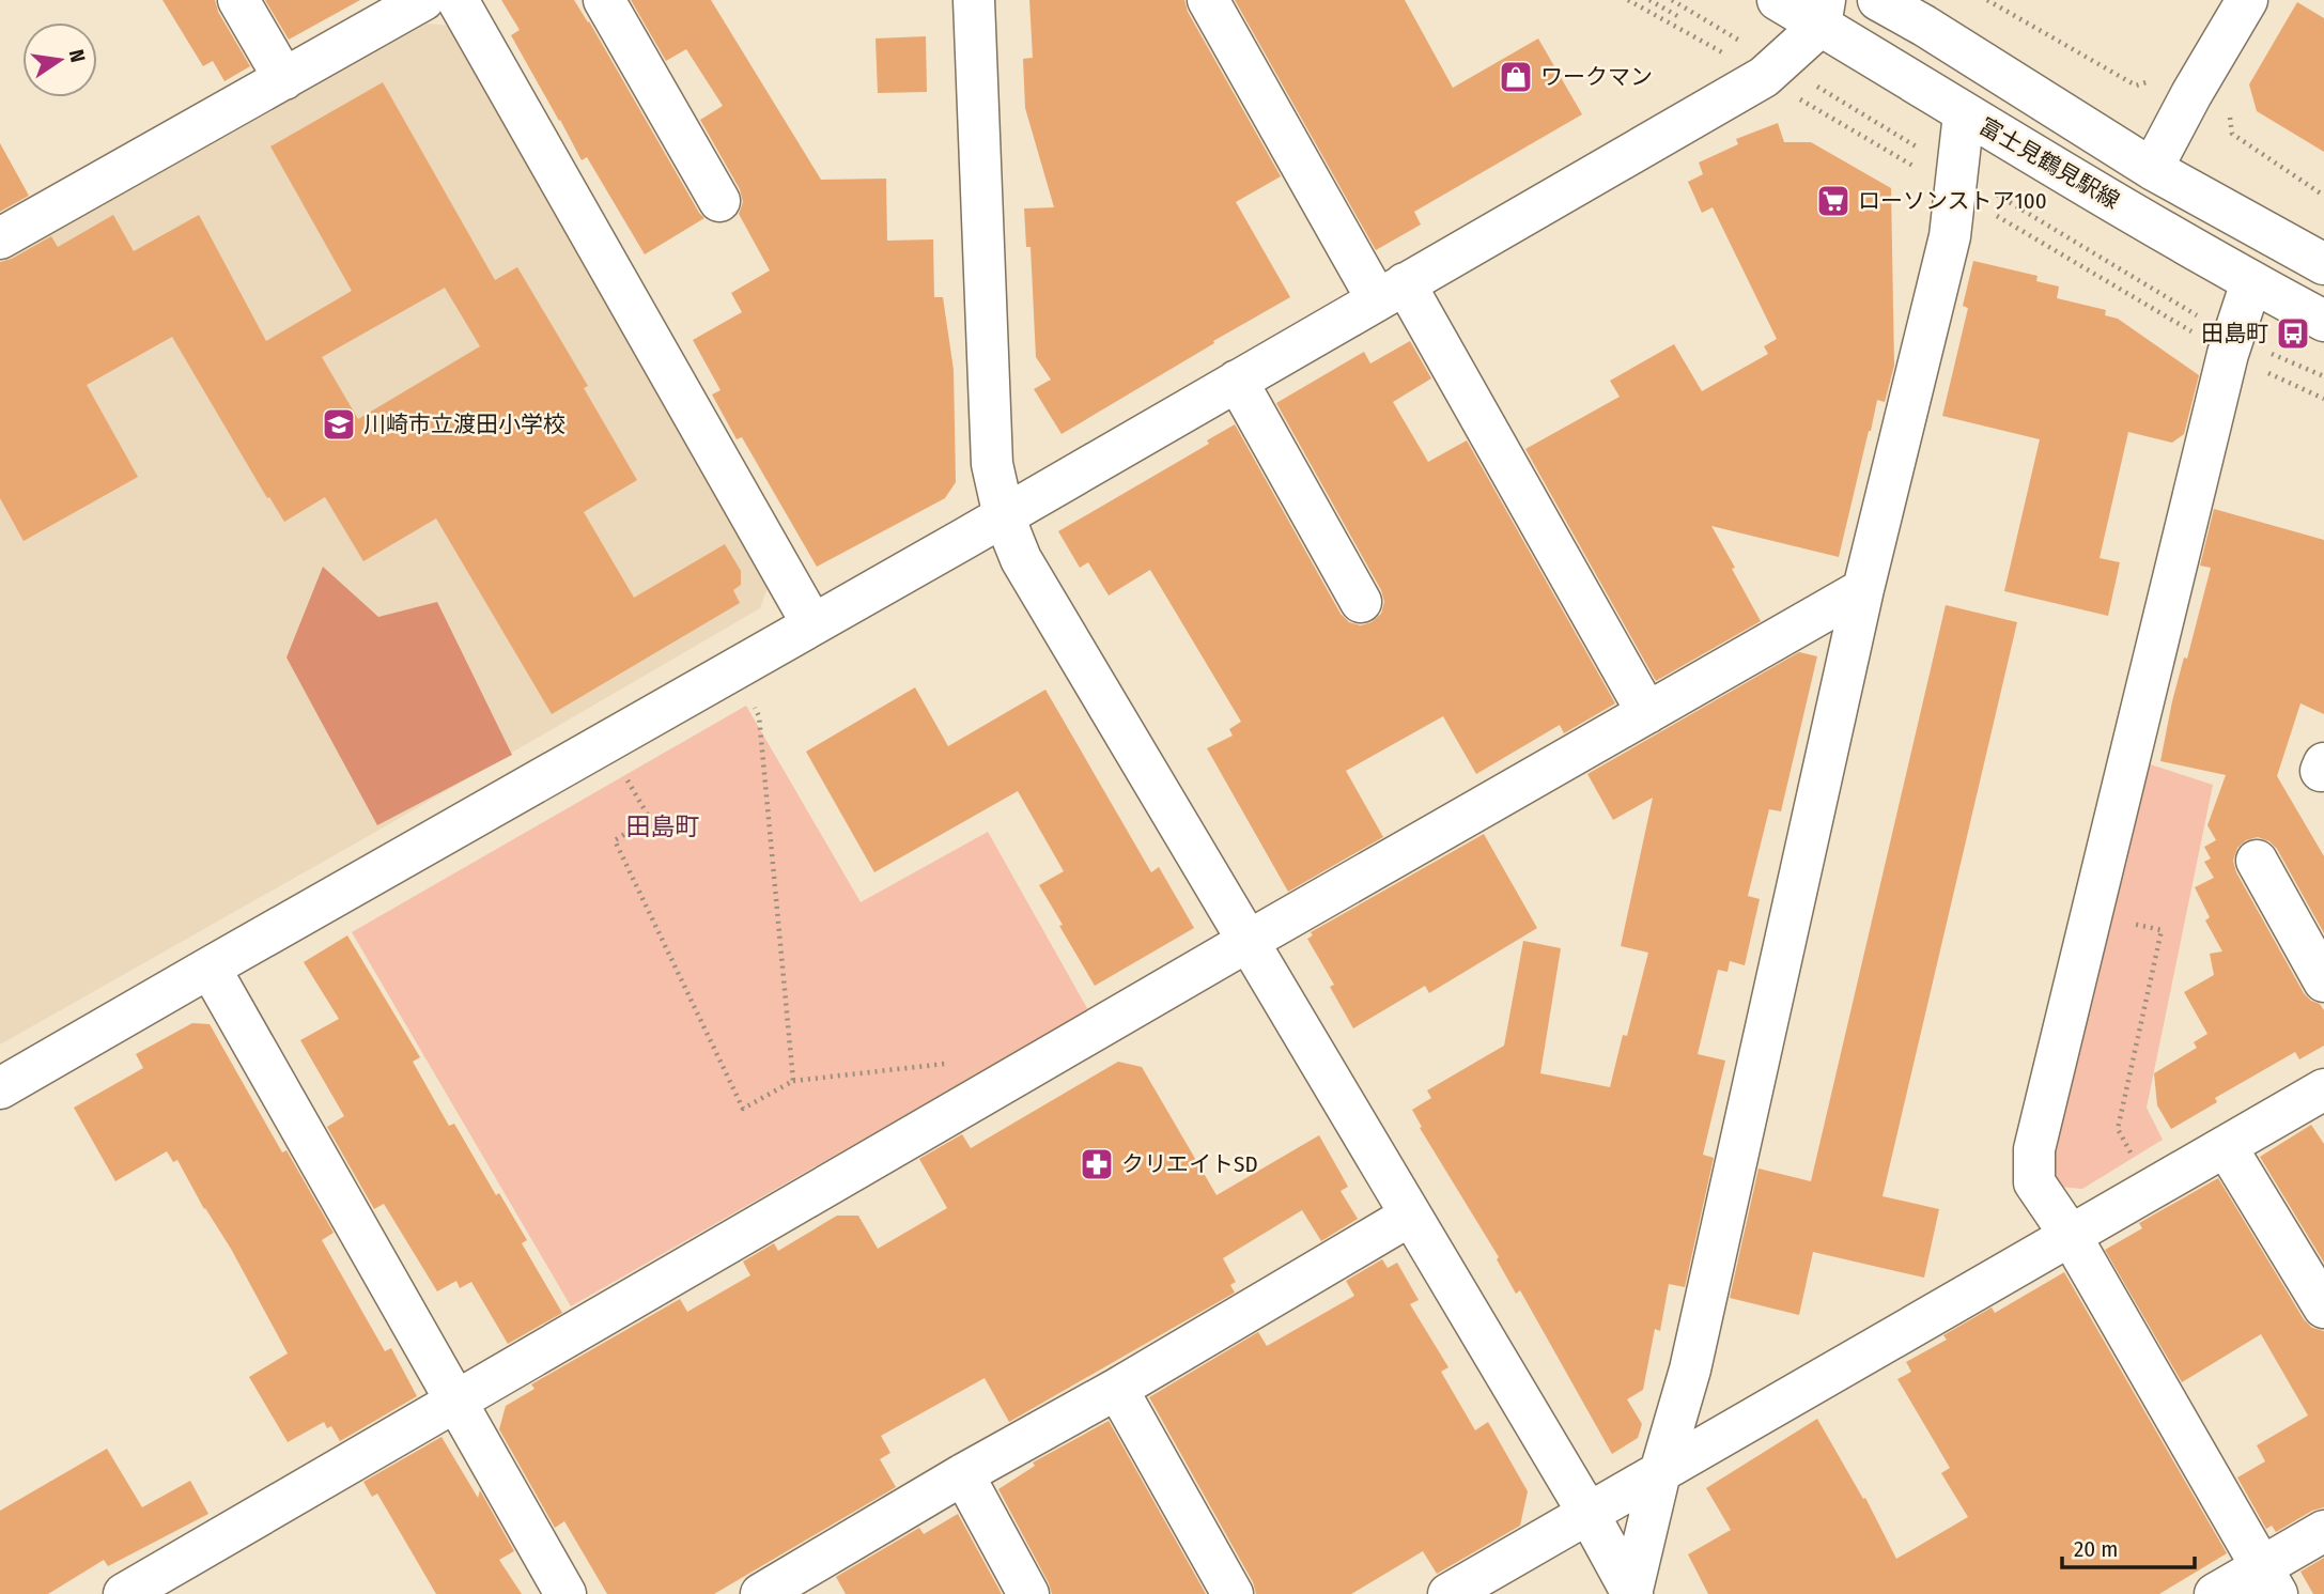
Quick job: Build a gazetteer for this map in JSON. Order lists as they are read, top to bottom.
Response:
{
  "streets": {
    "street": ["富士見鶴見駅線"]
  },
  "districts": ["田島町"],
  "places": {
    "shop": ["ワークマン"],
    "supermarket": ["ローソンストア100"],
    "bus stop": ["田島町"],
    "school or university": ["川崎市立渡田小学校"],
    "pharmacy": ["クリエイトSD"]
  },
  "scale_bar": "20 m",
  "north": "right"
}
